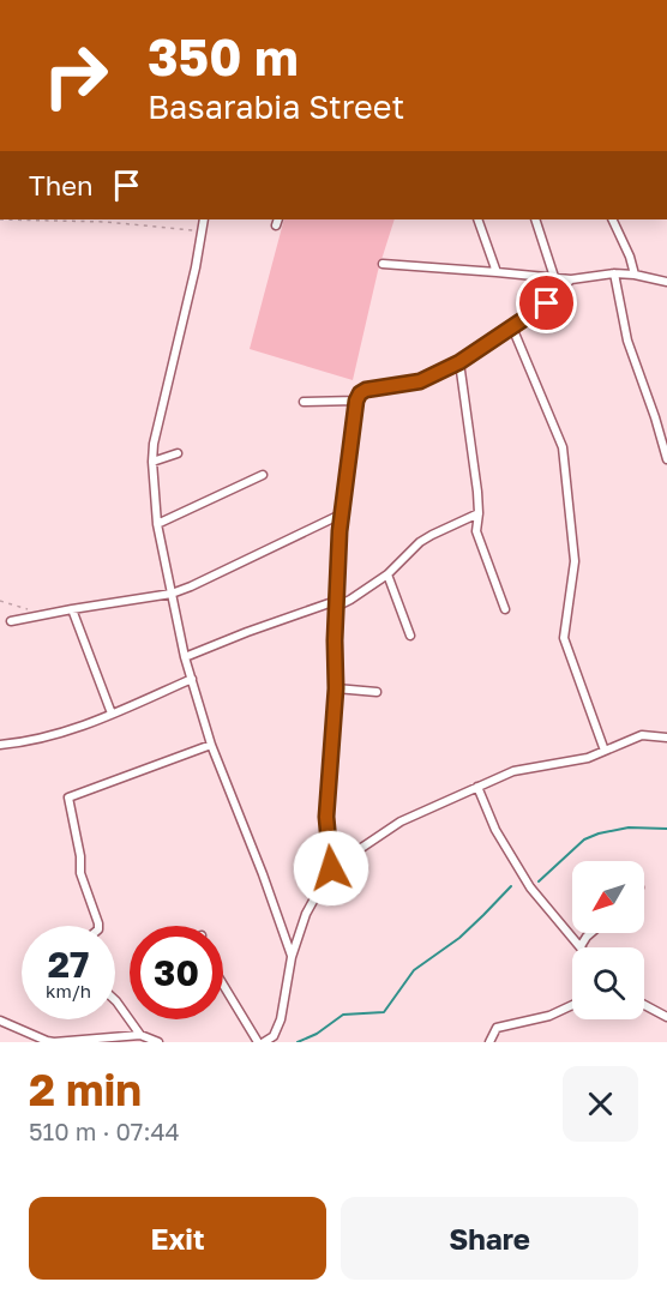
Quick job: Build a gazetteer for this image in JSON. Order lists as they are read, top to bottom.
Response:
{
  "north": "bottom left",
  "page": {
    "turn": ["350 m", "Basarabia Street"],
    "then": "Then",
    "speed": "27 km/h",
    "limit": "30",
    "heading": ["2 min", "510 m · 07:44"],
    "buttons": ["Exit", "Share"]
  }
}
